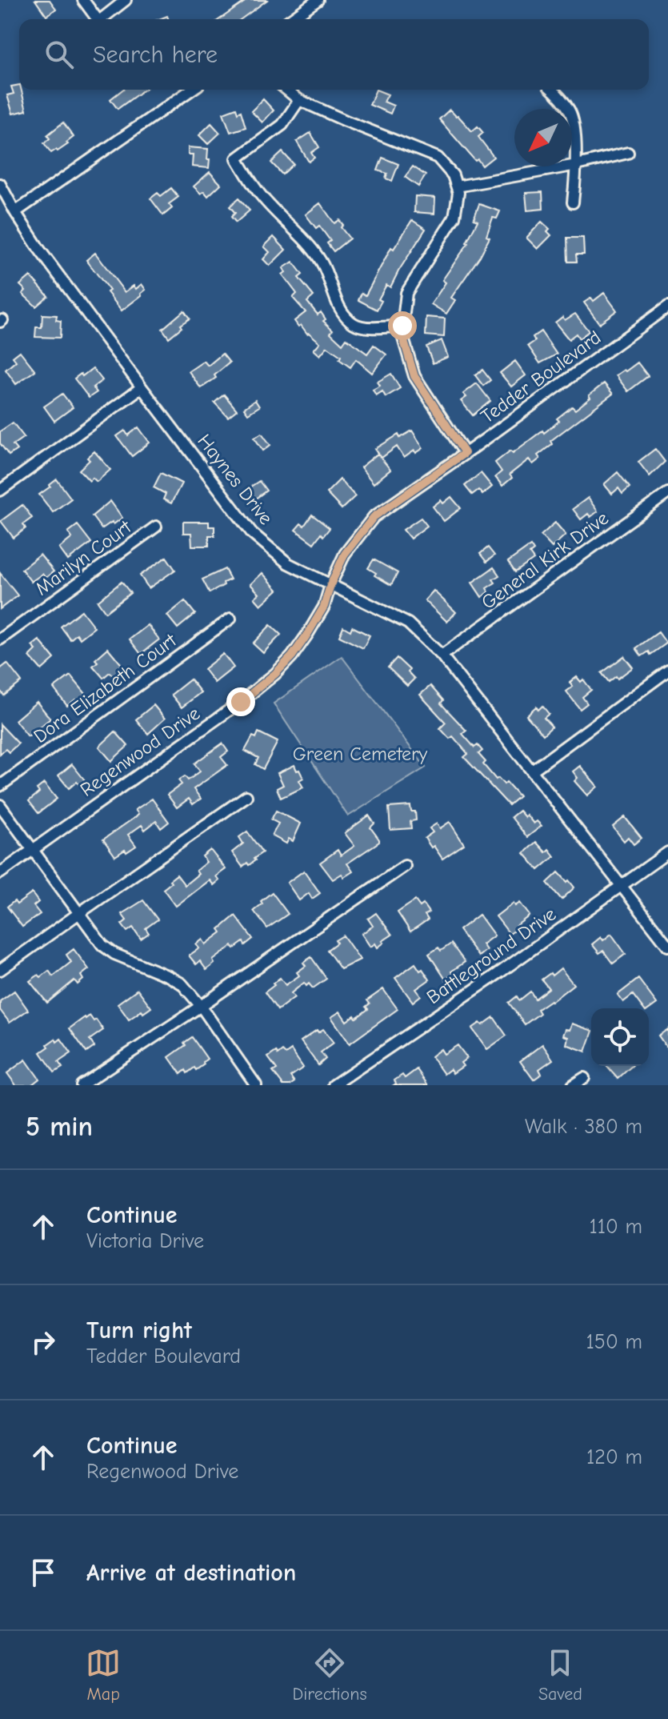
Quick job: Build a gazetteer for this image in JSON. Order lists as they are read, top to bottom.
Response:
{
  "streets": {
    "street": [
      "Tedder Boulevard",
      "Haynes Drive",
      "Marilyn Court",
      "General Kirk Drive",
      "Dora Elizabeth Court",
      "Regenwood Drive",
      "Battleground Drive"
    ]
  },
  "crossings": [
    ["Tedder Boulevard", "Haynes Drive"],
    ["Tedder Boulevard", "Regenwood Drive"],
    ["Haynes Drive", "General Kirk Drive"],
    ["Haynes Drive", "Regenwood Drive"],
    ["Haynes Drive", "Battleground Drive"]
  ],
  "parks": ["Green Cemetery"],
  "north": "bottom left",
  "page": {
    "search": "Search here",
    "heading": ["5 min", "Walk · 380 m"],
    "list": [
      ["Continue", "Victoria Drive", "110 m"],
      ["Turn right", "Tedder Boulevard", "150 m"],
      ["Continue", "Regenwood Drive", "120 m"],
      "Arrive at destination"
    ],
    "nav": ["Map", "Directions", "Saved"]
  }
}
